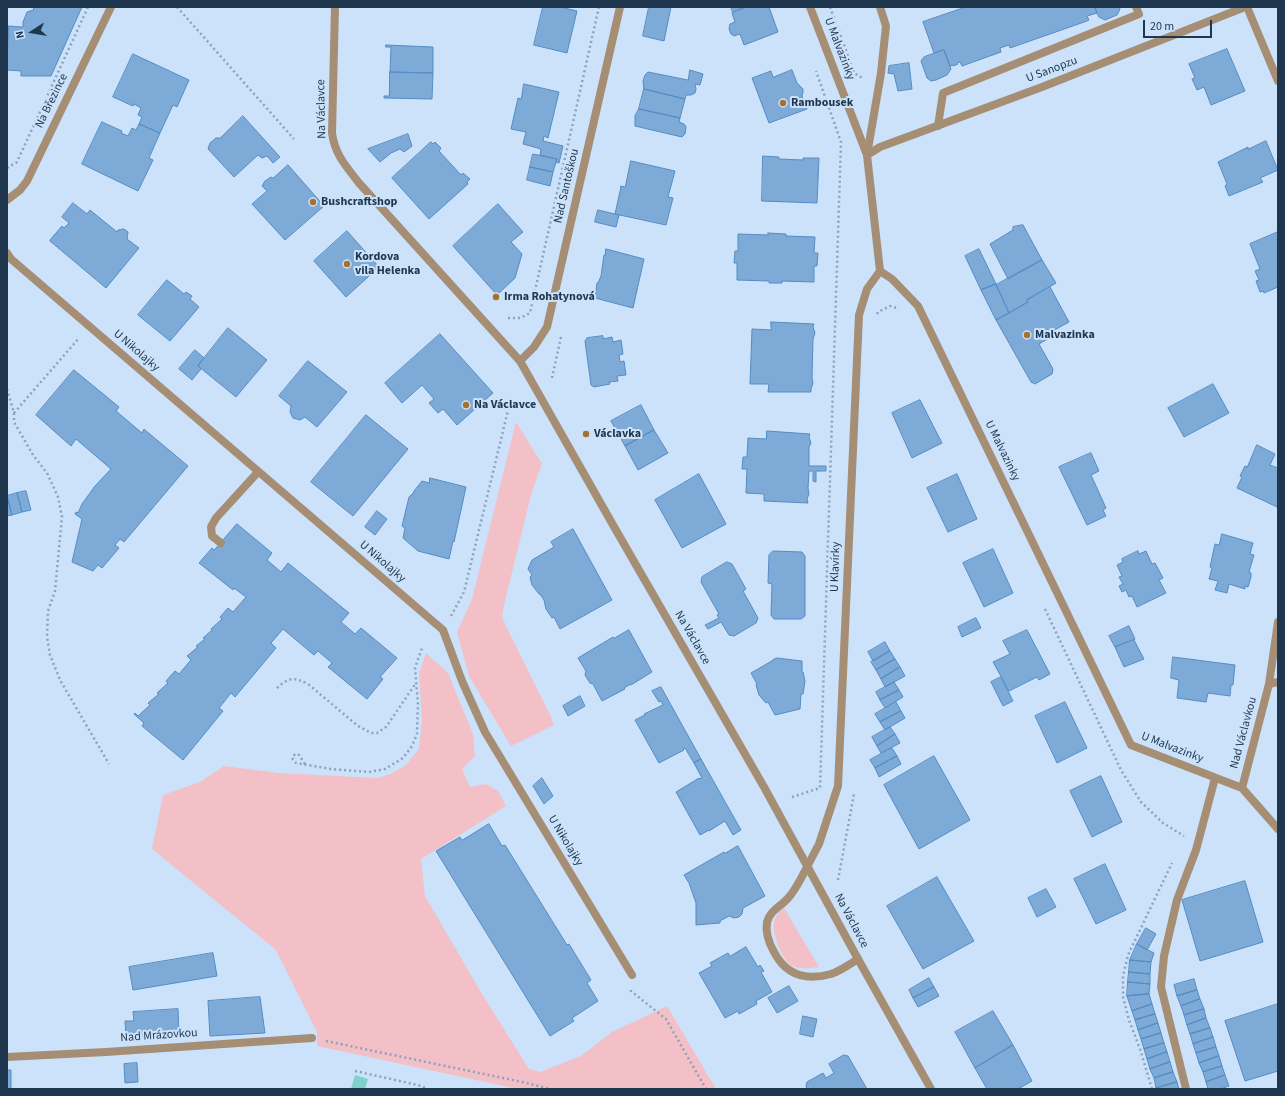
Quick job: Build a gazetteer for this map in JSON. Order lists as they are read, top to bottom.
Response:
{
  "streets": {
    "street": [
      "U Malvazinky",
      "U Sanopzu",
      "Na Březince",
      "Na Václavce",
      "Nad Santoškou",
      "U Nikolajky",
      "U Klavírky",
      "Nad Václavkou",
      "Nad Mrázovkou"
    ]
  },
  "crossings": [
    ["U Malvazinky", "U Sanopzu"],
    ["U Malvazinky", "U Klavírky"],
    ["U Malvazinky", "Nad Václavkou"],
    ["Na Václavce", "Nad Santoškou"],
    ["Na Václavce", "U Klavírky"]
  ],
  "places": [
    "Rambousek",
    "Bushcraftshop",
    "Kordova vila Helenka",
    "Irma Rohatynová",
    "Malvazinka",
    "Na Václavce",
    "Václavka"
  ],
  "scale_bar": "20 m",
  "north": "left"
}
